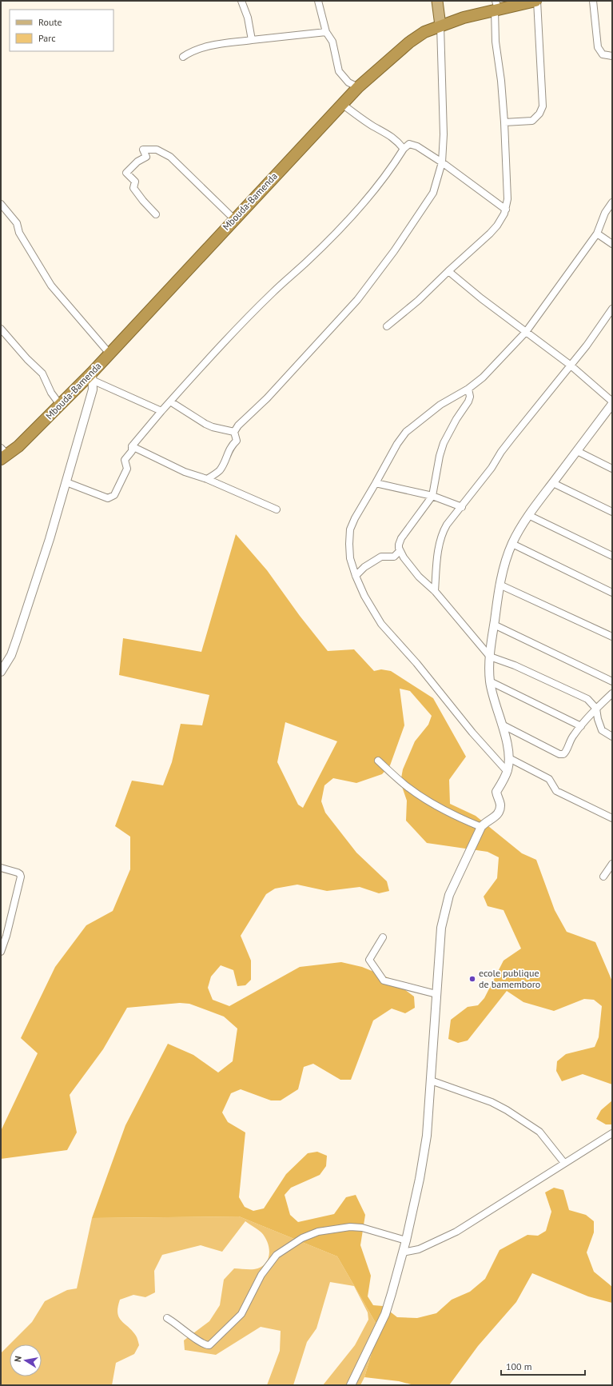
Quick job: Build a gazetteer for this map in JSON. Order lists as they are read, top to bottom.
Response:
{
  "streets": {
    "highway": ["Mbouda-Bamenda"]
  },
  "places": ["ecole publique de bamemboro"],
  "legend": ["Route", "Parc"],
  "scale_bar": "100 m",
  "north": "left"
}
